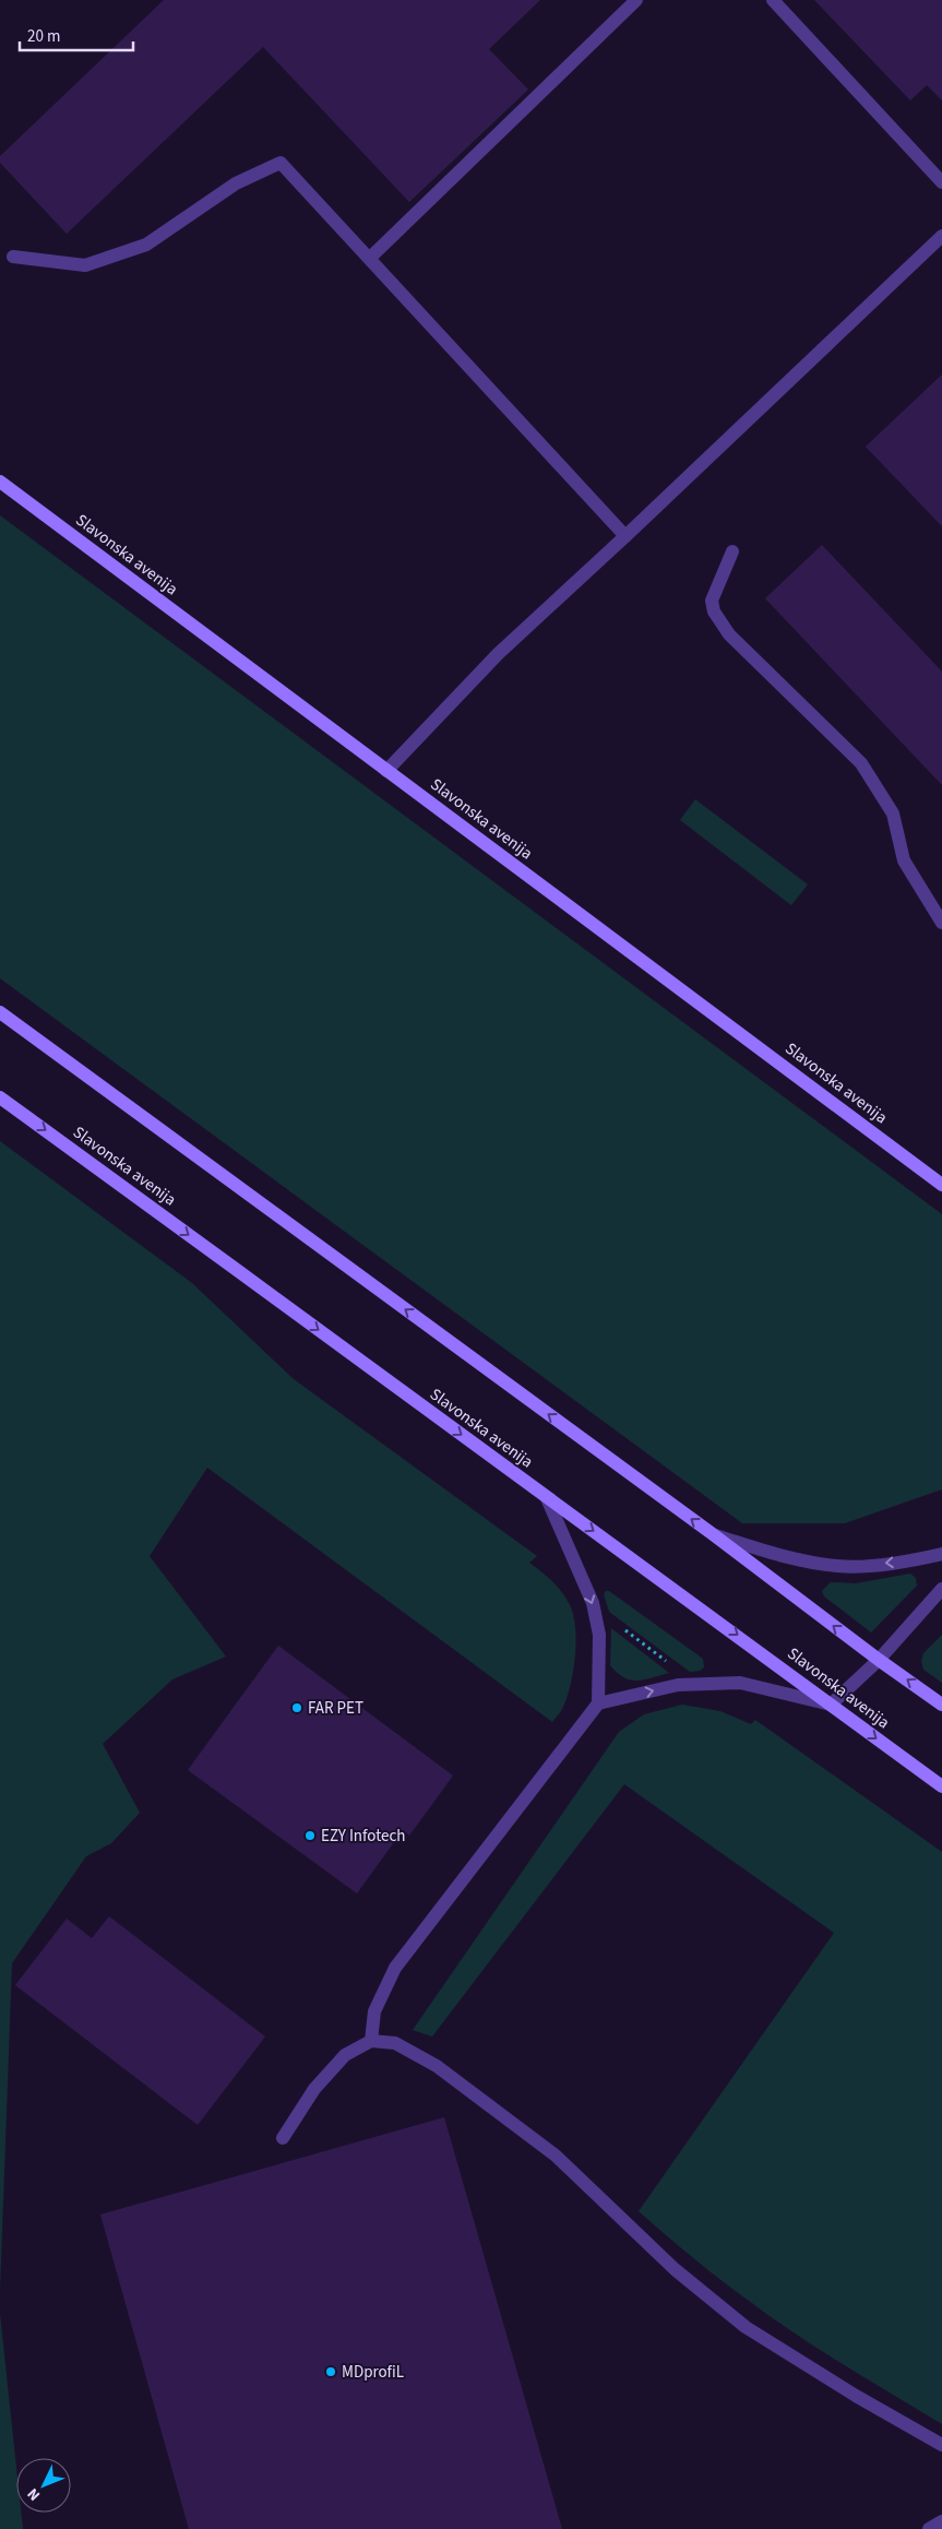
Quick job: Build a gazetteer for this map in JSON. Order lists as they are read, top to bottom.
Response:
{
  "streets": {
    "main road": ["Slavonska avenija"]
  },
  "places": ["FAR PET", "EZY Infotech", "MDprofiL"],
  "scale_bar": "20 m",
  "north": "bottom left"
}
